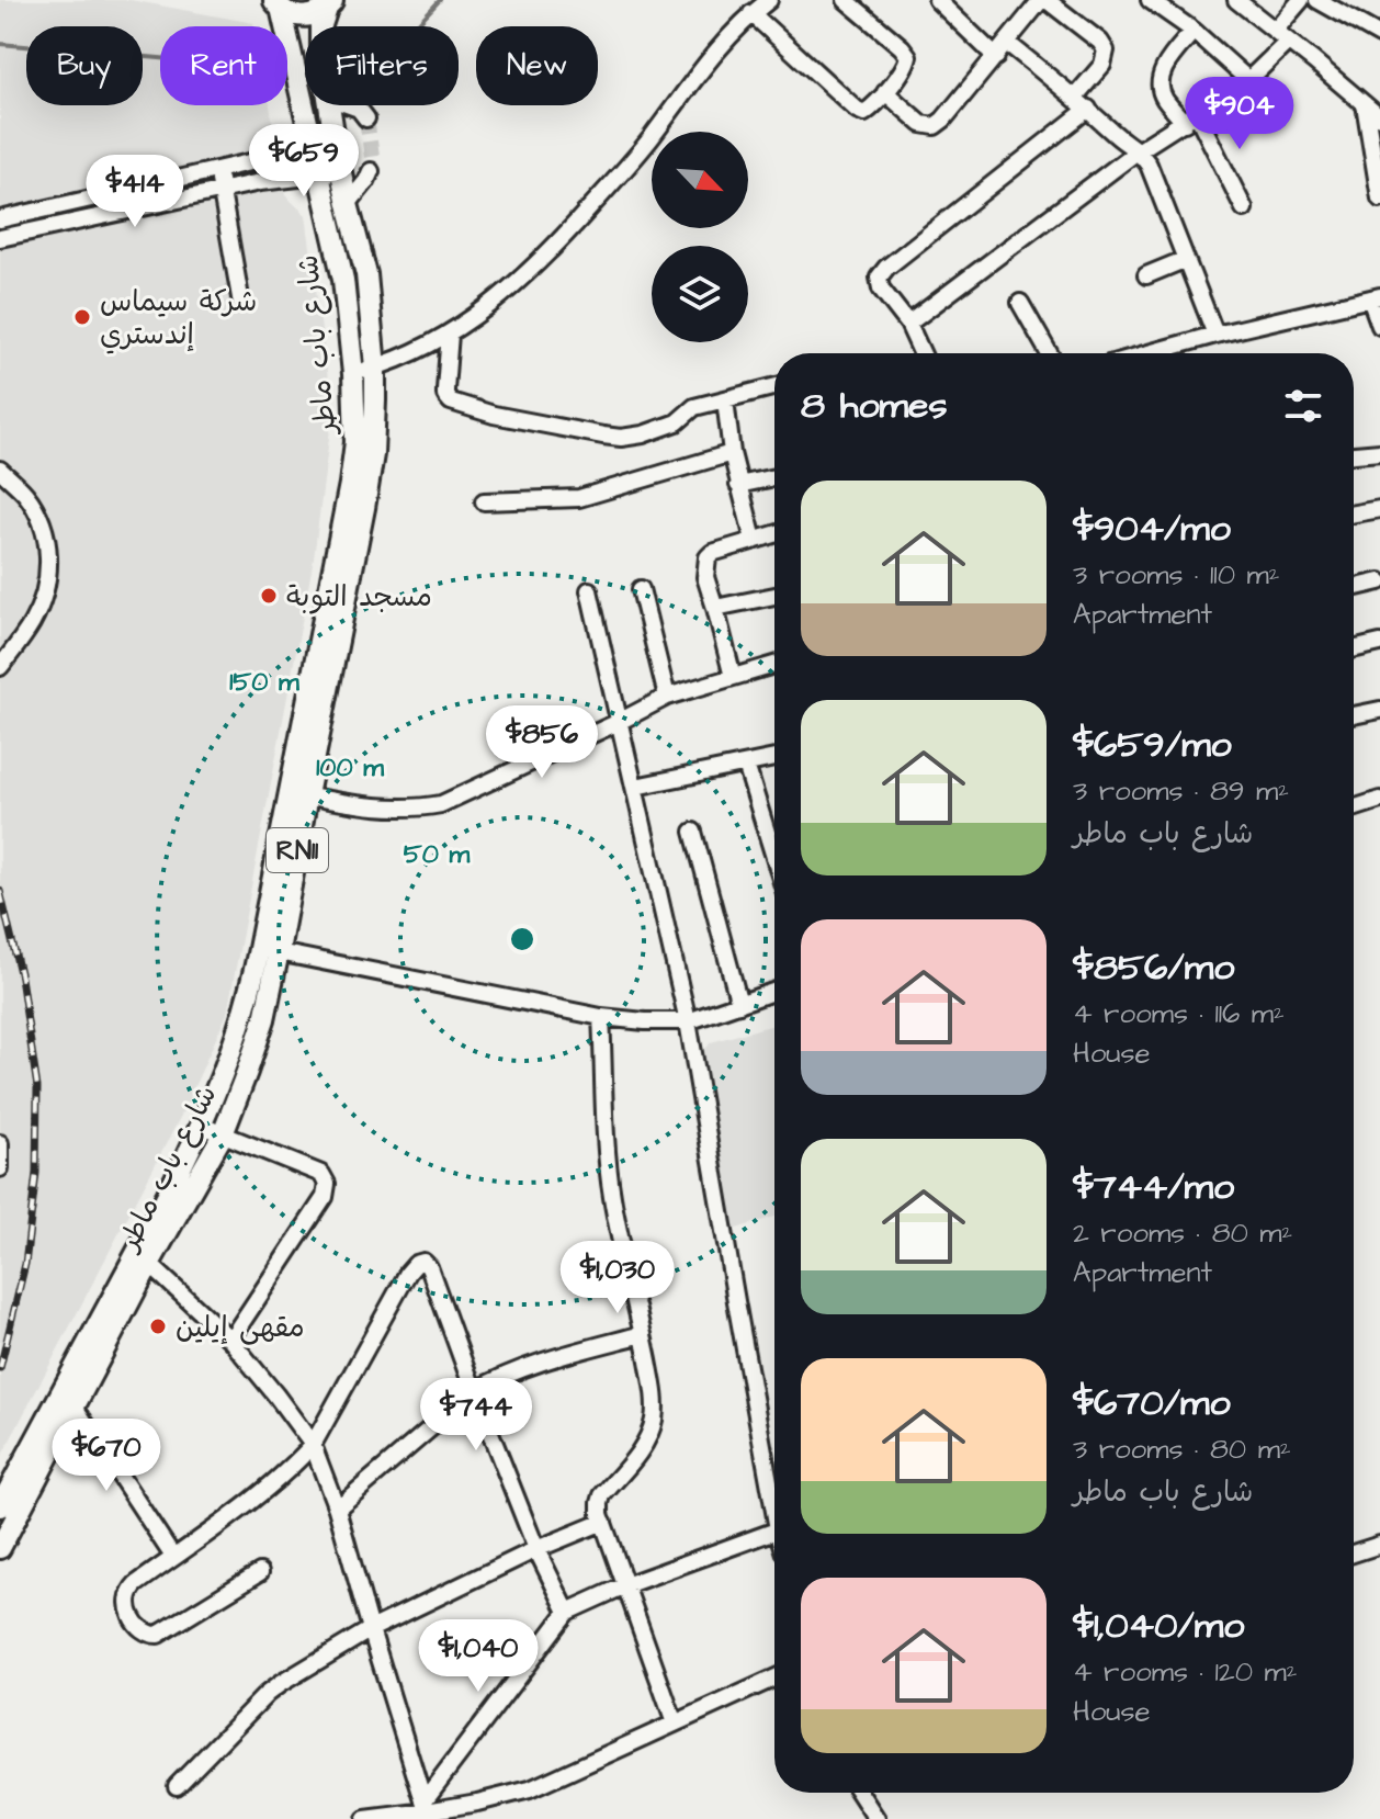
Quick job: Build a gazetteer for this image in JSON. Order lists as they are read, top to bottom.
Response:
{
  "streets": {
    "main road": ["شارع باب ماطر", "RN11"]
  },
  "crossings": [
    ["شارع باب ماطر", "RN11"]
  ],
  "places": ["شركة سيماس إندستري", "مسجد التوبة", "مقهى إيلين"],
  "north": "bottom right",
  "page": {
    "chip": [
      "Buy",
      "Rent",
      "Filters",
      "New"
    ],
    "price": [
      "$904",
      "$659",
      "$414",
      "$856",
      "$1,030",
      "$744",
      "$670",
      "$1,040"
    ],
    "heading": "8 homes",
    "list": [
      {
        "name": "$904/mo",
        "note": "3 rooms · 110 m² · Apartment"
      },
      {
        "name": "$659/mo",
        "note": "3 rooms · 89 m² · شارع باب ماطر"
      },
      {
        "name": "$856/mo",
        "note": "4 rooms · 116 m² · House"
      },
      {
        "name": "$744/mo",
        "note": "2 rooms · 80 m² · Apartment"
      },
      {
        "name": "$670/mo",
        "note": "3 rooms · 80 m² · شارع باب ماطر"
      },
      {
        "name": "$1,040/mo",
        "note": "4 rooms · 120 m² · House"
      }
    ]
  },
  "rings": ["150 m", "100 m", "50 m"]
}
